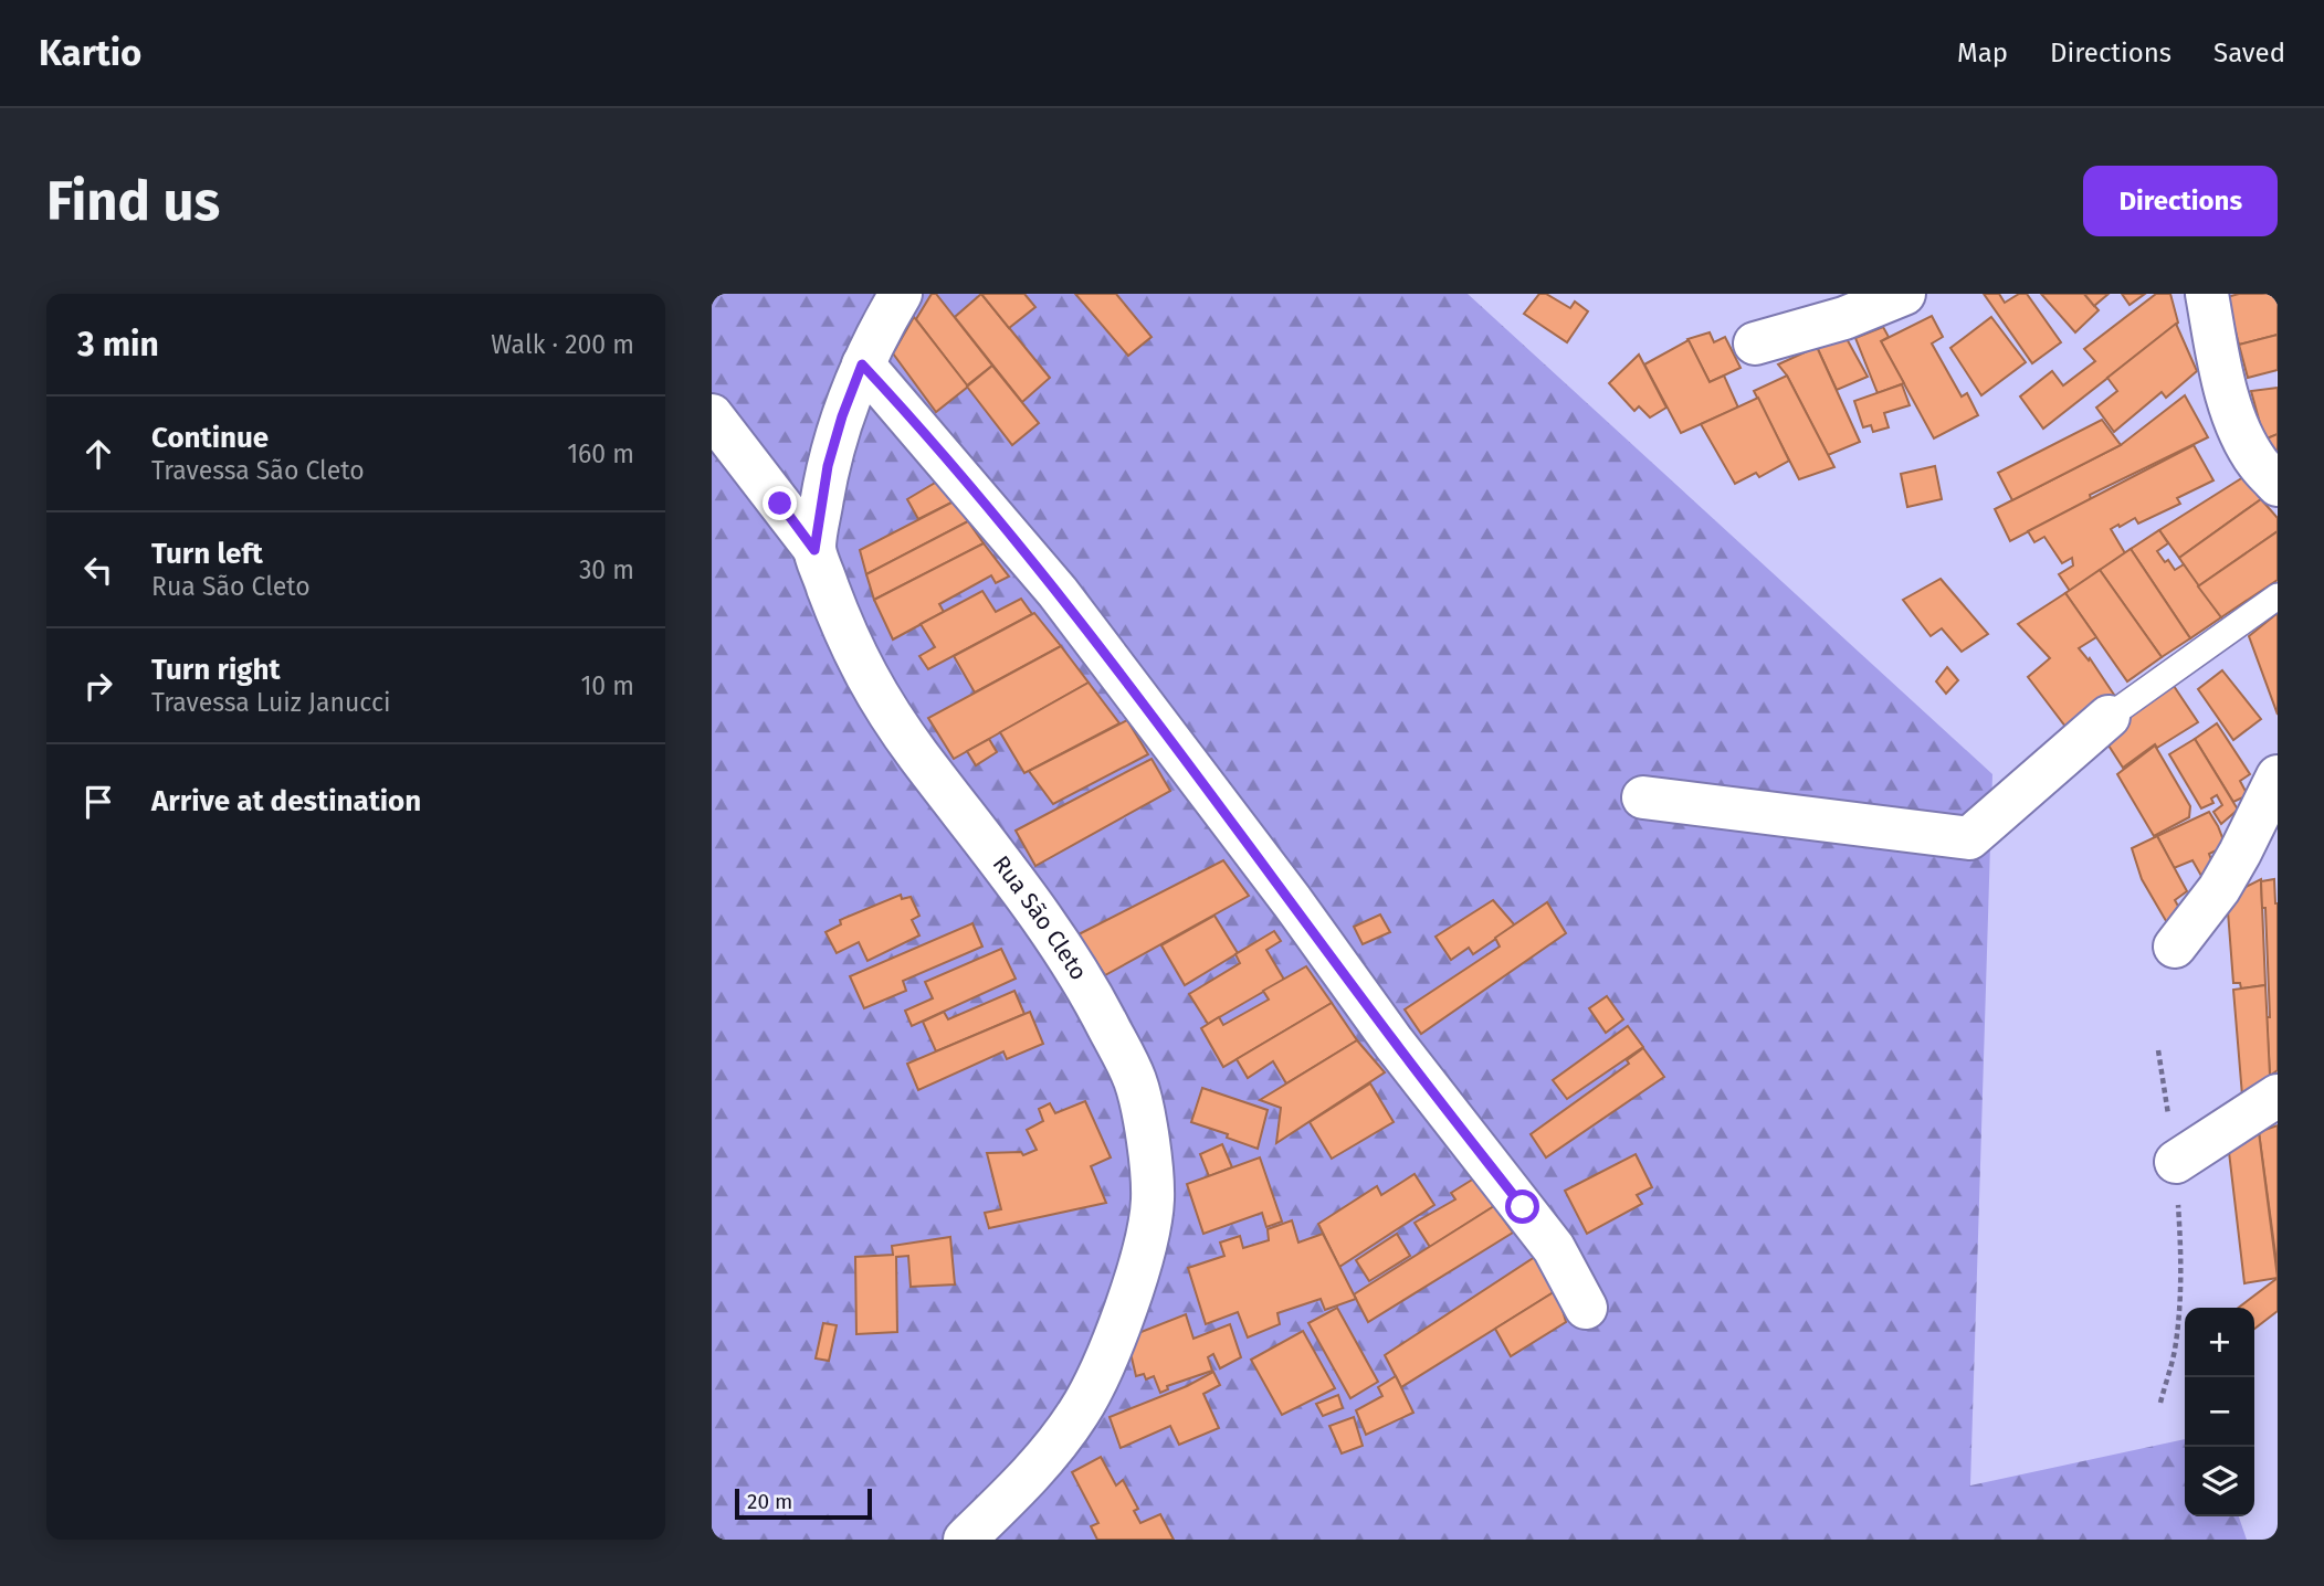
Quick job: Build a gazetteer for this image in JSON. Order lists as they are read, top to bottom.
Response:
{
  "streets": {
    "street": ["Rua São Cleto"]
  },
  "scale_bar": "20 m",
  "page": {
    "header": "Kartio",
    "nav": ["Map", "Directions", "Saved"],
    "buttons": "Directions",
    "title": "Find us",
    "heading": ["3 min", "Walk · 200 m"],
    "list": [
      ["Continue", "Travessa São Cleto", "160 m"],
      ["Turn left", "Rua São Cleto", "30 m"],
      ["Turn right", "Travessa Luiz Janucci", "10 m"],
      "Arrive at destination"
    ],
    "map_buttons": ["+", "−"],
    "scale": "20 m"
  }
}
